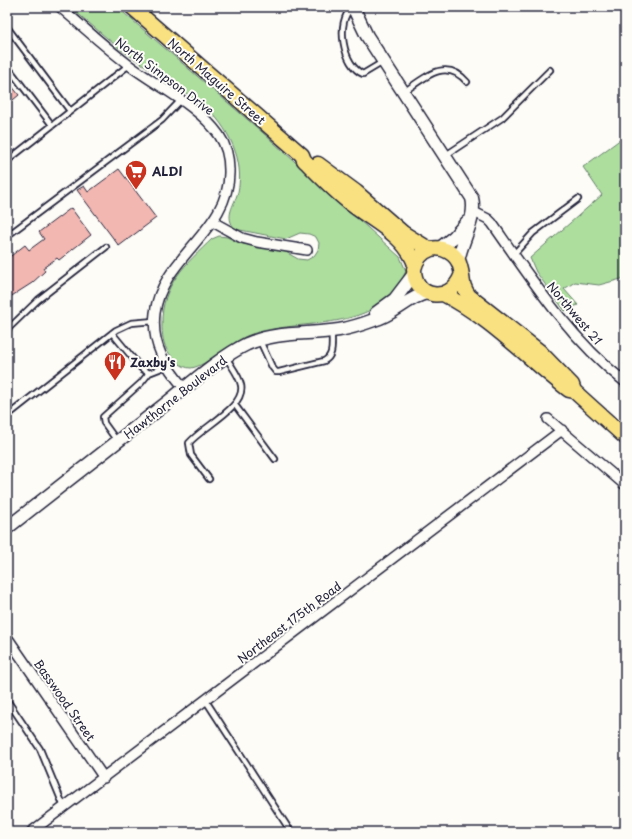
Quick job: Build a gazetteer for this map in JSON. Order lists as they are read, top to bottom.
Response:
{
  "streets": {
    "main road": ["North Maguire Street"],
    "street": [
      "North Simpson Drive",
      "Northwest 21",
      "Hawthorne Boulevard",
      "Northeast 175th Road",
      "Basswood Street"
    ]
  },
  "crossings": [
    ["North Simpson Drive", "Hawthorne Boulevard"],
    ["North Maguire Street", "Hawthorne Boulevard"],
    ["Northeast 175th Road", "Basswood Street"]
  ],
  "places": {
    "supermarket": ["ALDI"],
    "restaurant": ["Zaxby's"]
  }
}
